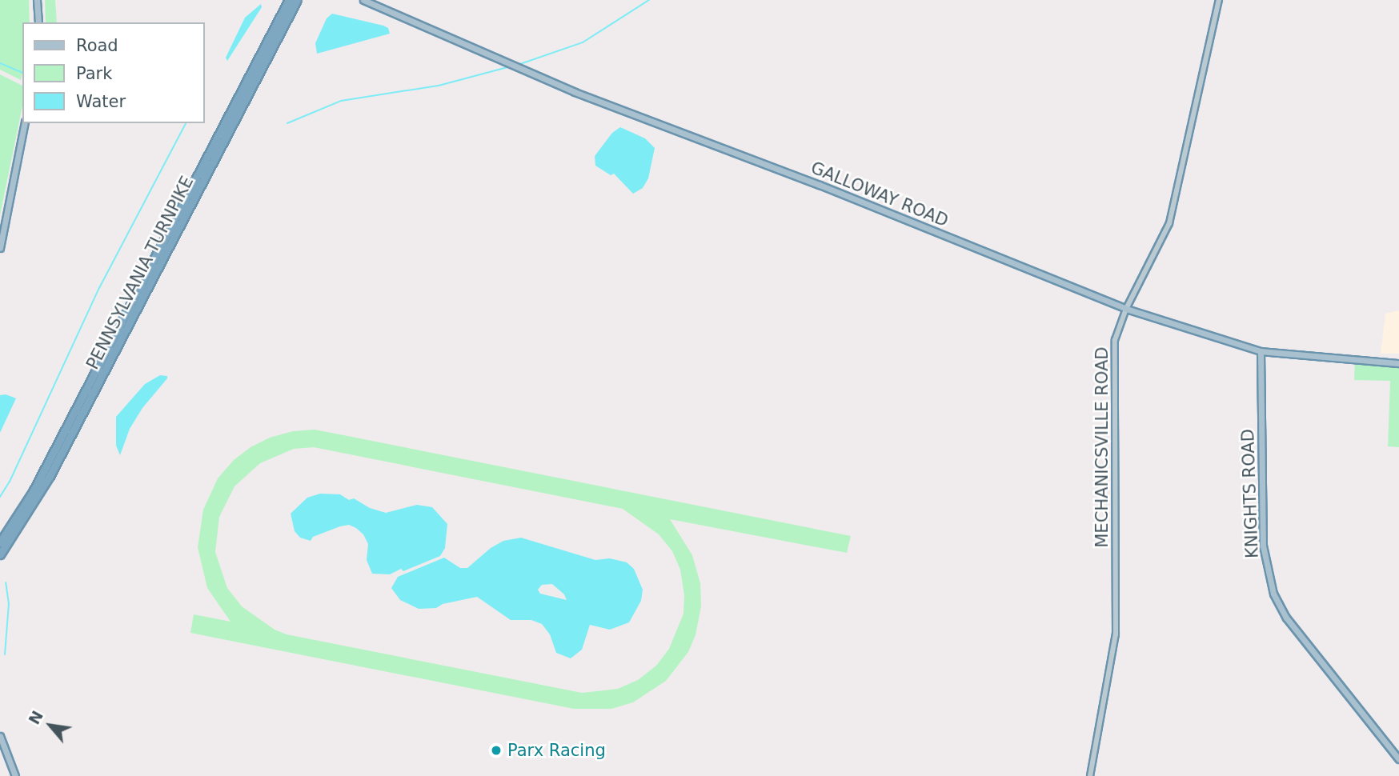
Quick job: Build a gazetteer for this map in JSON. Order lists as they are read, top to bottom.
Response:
{
  "streets": {
    "highway": ["PENNSYLVANIA TURNPIKE"],
    "main road": ["GALLOWAY ROAD", "KNIGHTS ROAD"],
    "street": ["MECHANICSVILLE ROAD"]
  },
  "crossings": [
    ["GALLOWAY ROAD", "MECHANICSVILLE ROAD"],
    ["GALLOWAY ROAD", "KNIGHTS ROAD"]
  ],
  "places": ["Parx Racing"],
  "legend": ["Road", "Park", "Water"],
  "north": "top left"
}
